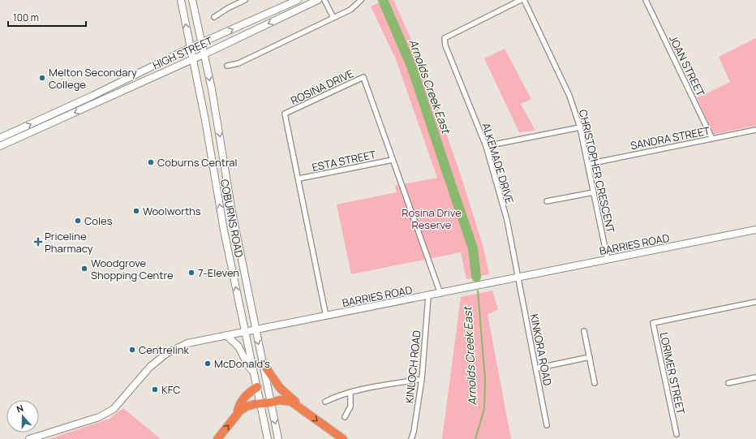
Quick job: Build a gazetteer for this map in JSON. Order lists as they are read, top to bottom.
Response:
{
  "streets": {
    "main road": ["HIGH STREET", "COBURNS ROAD", "BARRIES ROAD"],
    "street": [
      "JOAN STREET",
      "ROSINA DRIVE",
      "SANDRA STREET",
      "ESTA STREET",
      "ALKEMADE DRIVE",
      "CHRISTOPHER CRESCENT",
      "KINKORA ROAD",
      "KINLOCH ROAD",
      "LORIMER STREET"
    ]
  },
  "crossings": [
    ["HIGH STREET", "COBURNS ROAD"],
    ["JOAN STREET", "SANDRA STREET"],
    ["ROSINA DRIVE", "ESTA STREET"],
    ["ROSINA DRIVE", "BARRIES ROAD"],
    ["SANDRA STREET", "CHRISTOPHER CRESCENT"],
    ["ALKEMADE DRIVE", "BARRIES ROAD"],
    ["ALKEMADE DRIVE", "KINKORA ROAD"],
    ["CHRISTOPHER CRESCENT", "BARRIES ROAD"],
    ["COBURNS ROAD", "BARRIES ROAD"],
    ["BARRIES ROAD", "KINKORA ROAD"],
    ["BARRIES ROAD", "KINLOCH ROAD"]
  ],
  "water": ["Arnolds Creek East"],
  "parks": ["Rosina Drive Reserve"],
  "places": {
    "other": [
      "Melton Secondary College",
      "Coburns Central",
      "Woolworths",
      "Coles",
      "Woodgrove Shopping Centre",
      "7-Eleven",
      "Centrelink",
      "McDonald's",
      "KFC"
    ],
    "health": ["Priceline Pharmacy"]
  },
  "scale_bar": "100 m",
  "north": "top"
}
